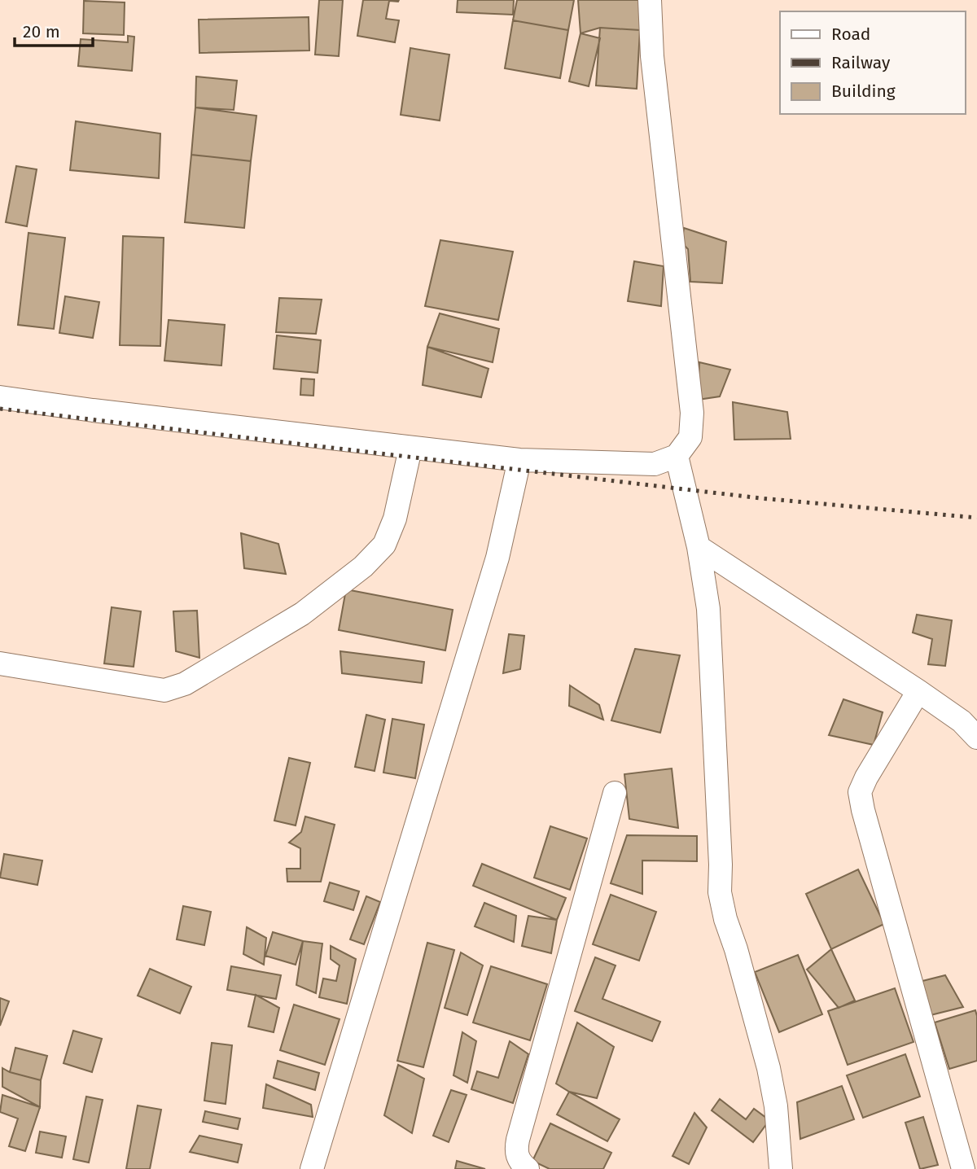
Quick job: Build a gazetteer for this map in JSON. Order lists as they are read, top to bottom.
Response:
{
  "legend": ["Road", "Railway", "Building"],
  "scale_bar": "20 m"
}
